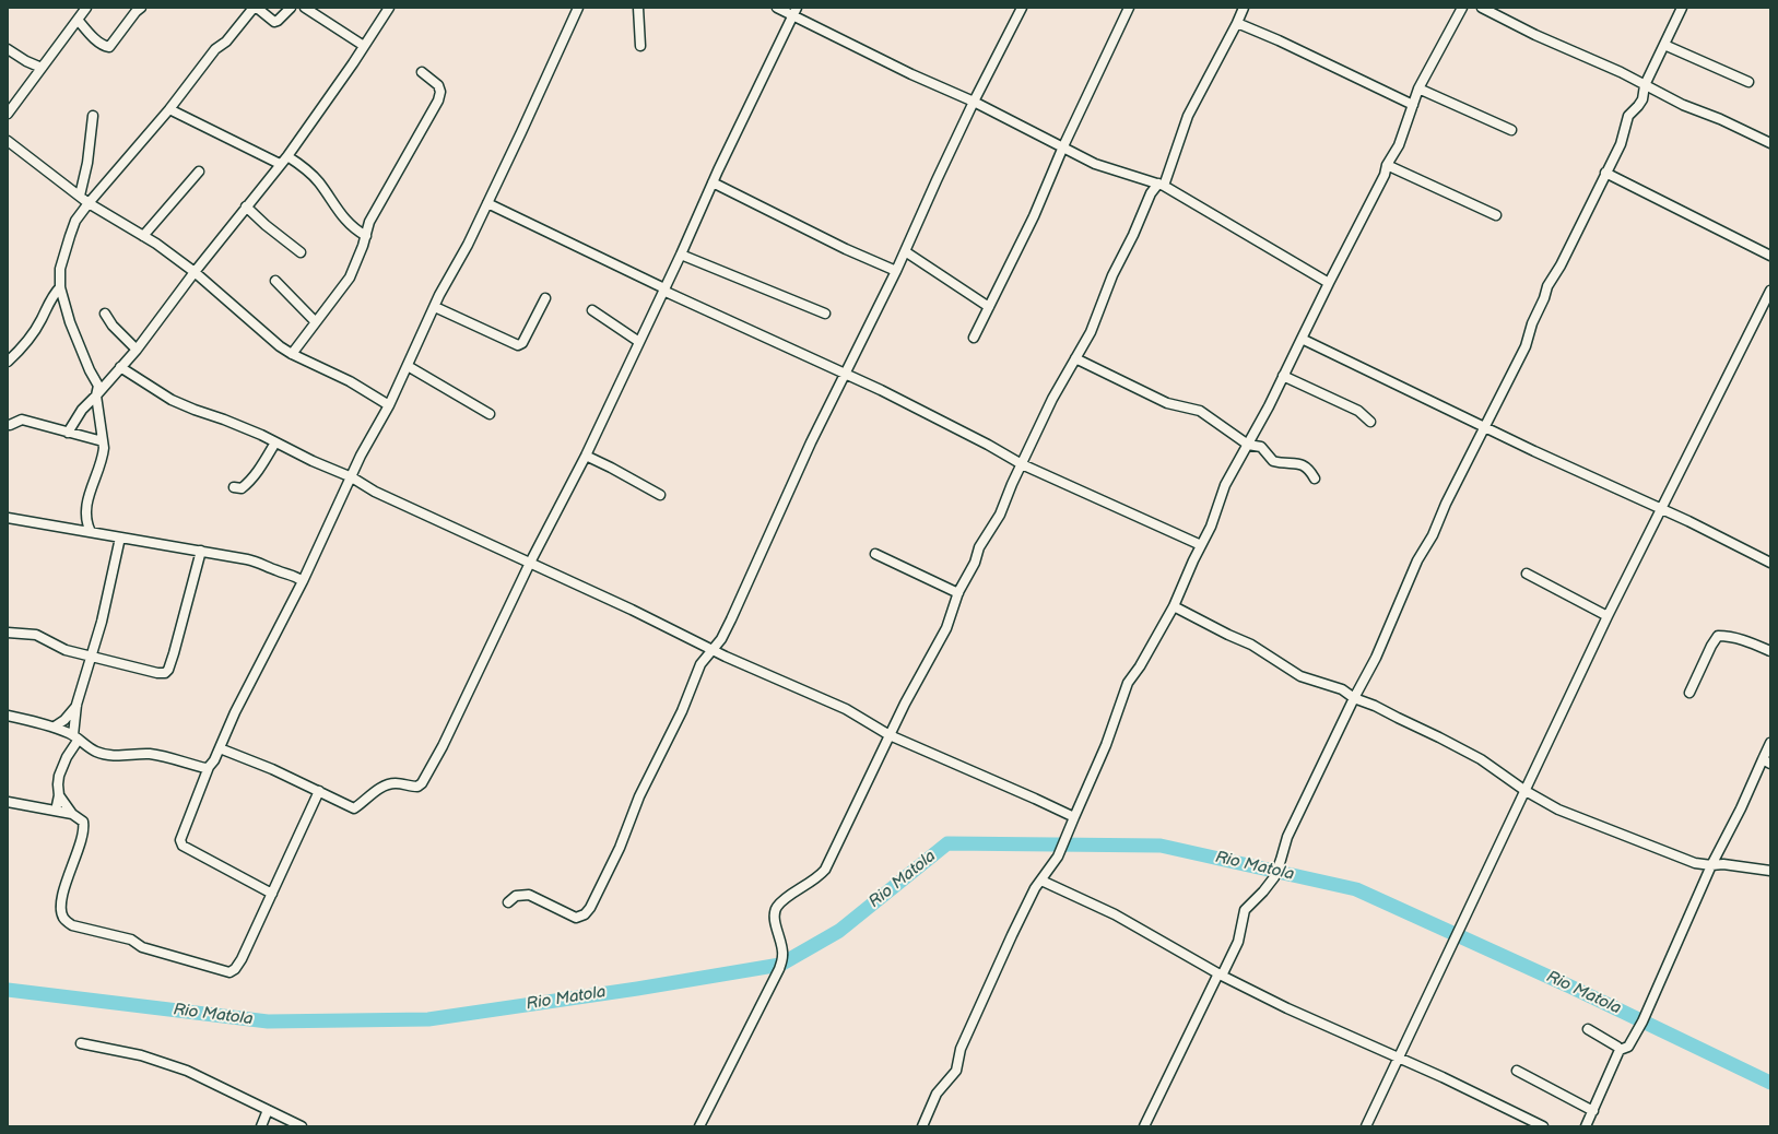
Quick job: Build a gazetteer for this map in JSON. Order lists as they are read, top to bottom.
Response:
{
  "water": ["Rio Matola"]
}
